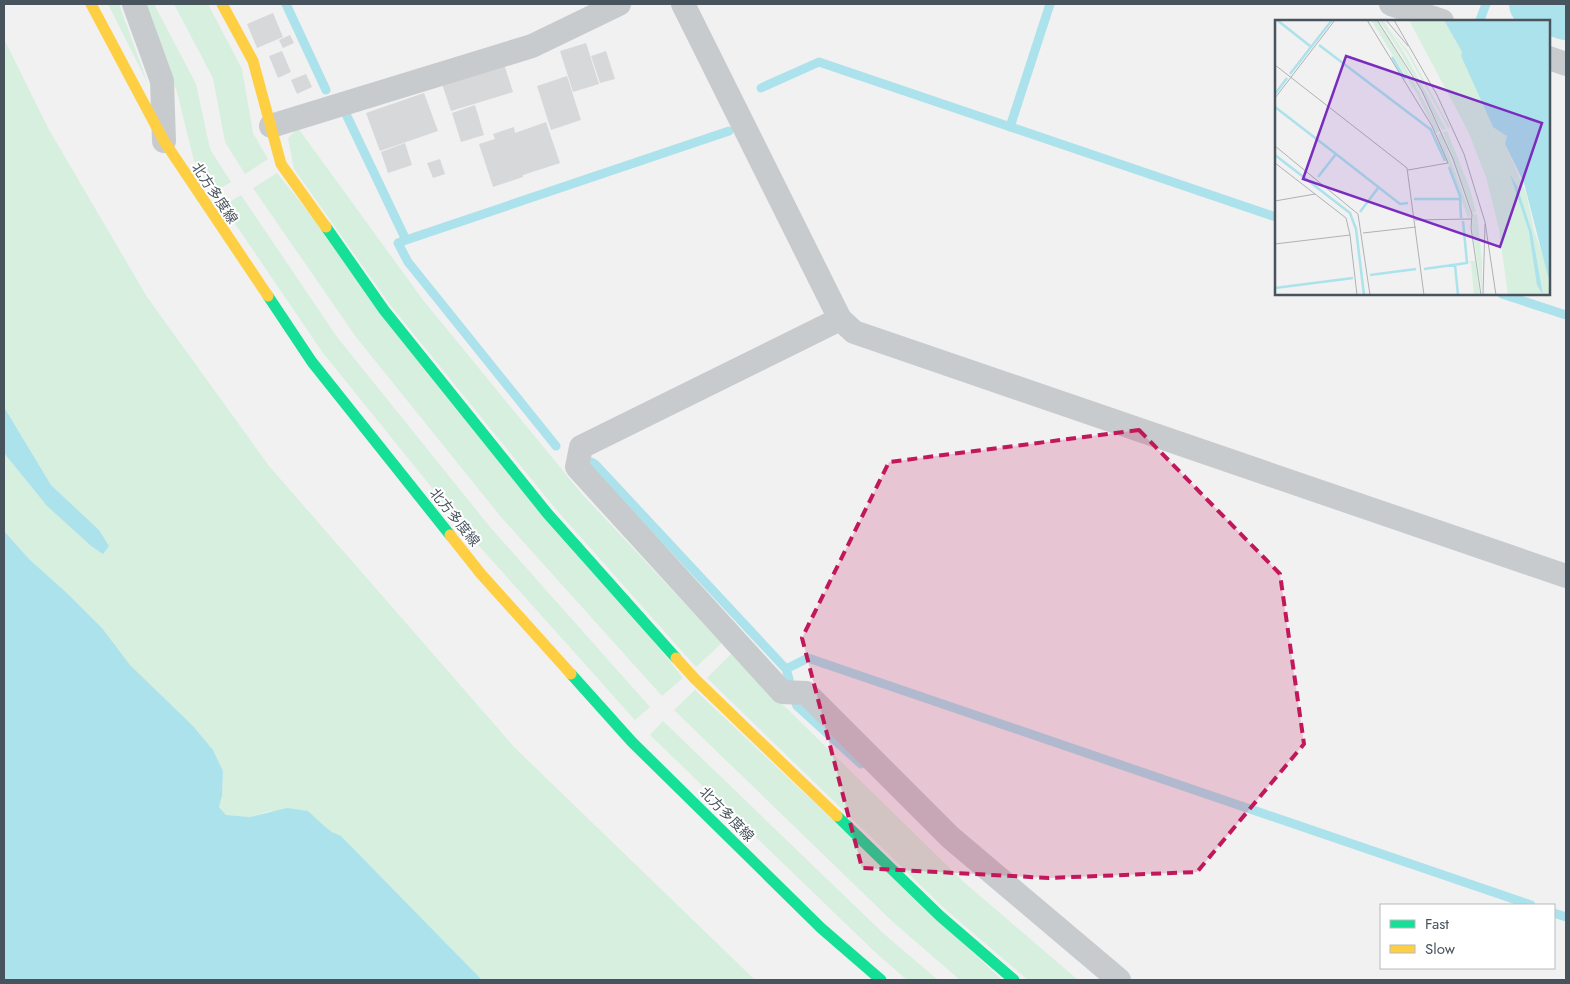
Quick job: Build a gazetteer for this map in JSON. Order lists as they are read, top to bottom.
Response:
{
  "streets": {
    "street": ["北方多度線"]
  },
  "legend": ["Fast", "Slow"]
}
